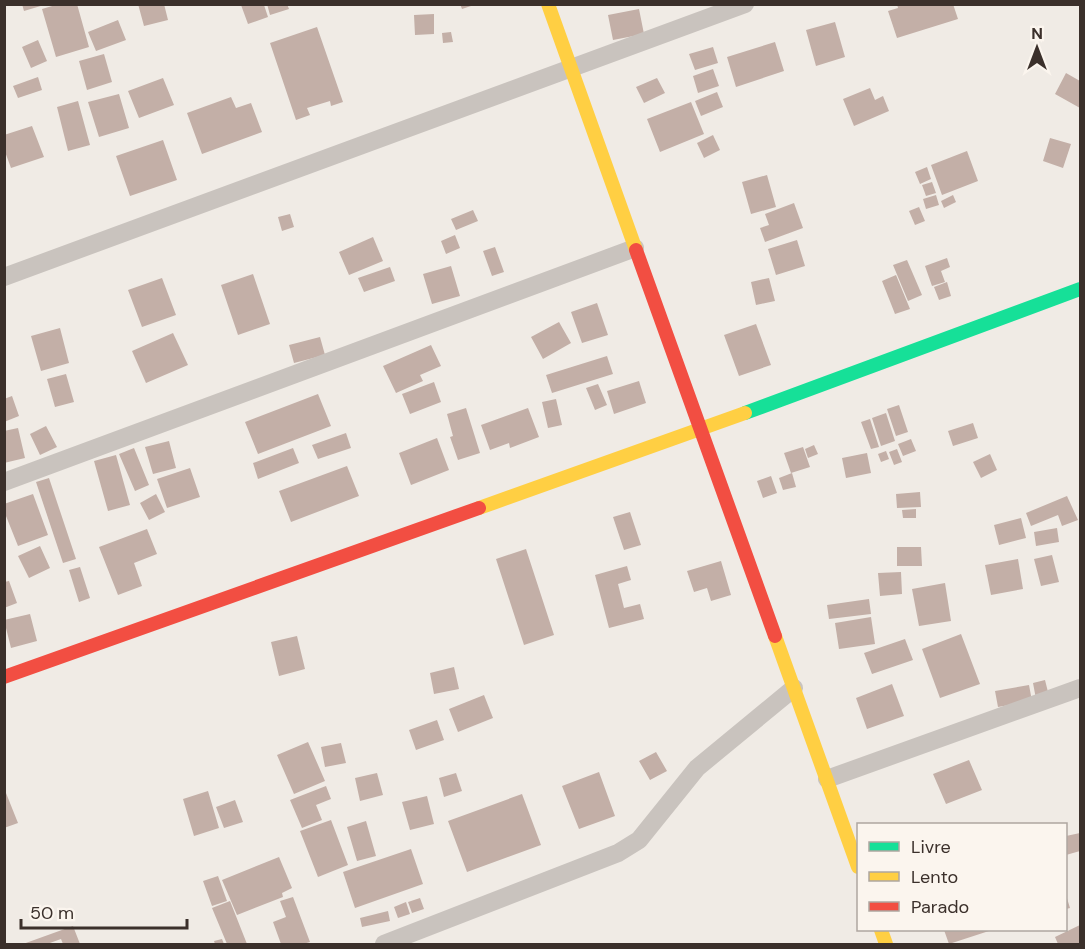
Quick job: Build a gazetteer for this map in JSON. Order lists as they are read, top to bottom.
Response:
{
  "legend": ["Livre", "Lento", "Parado"],
  "scale_bar": "50 m",
  "north": "top"
}
